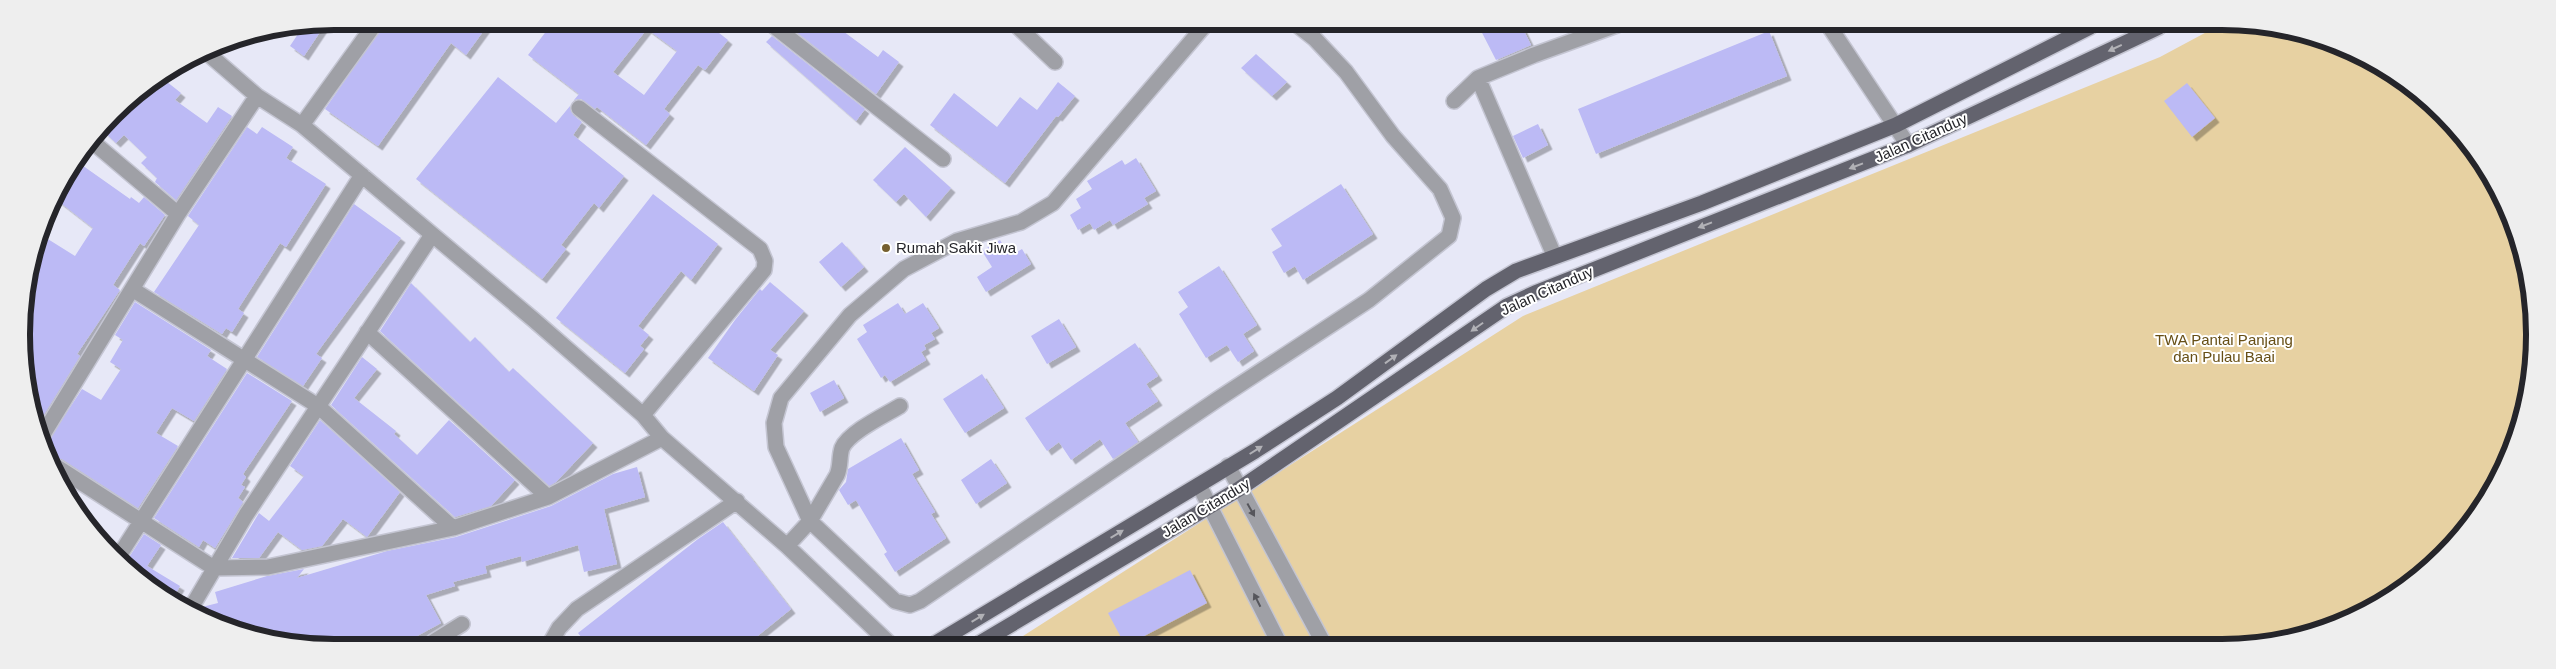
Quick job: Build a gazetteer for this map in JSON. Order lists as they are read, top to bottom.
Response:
{
  "streets": {
    "main road": ["Jalan Citanduy"]
  },
  "parks": ["TWA Pantai Panjang dan Pulau Baai"],
  "places": ["Rumah Sakit Jiwa"]
}
